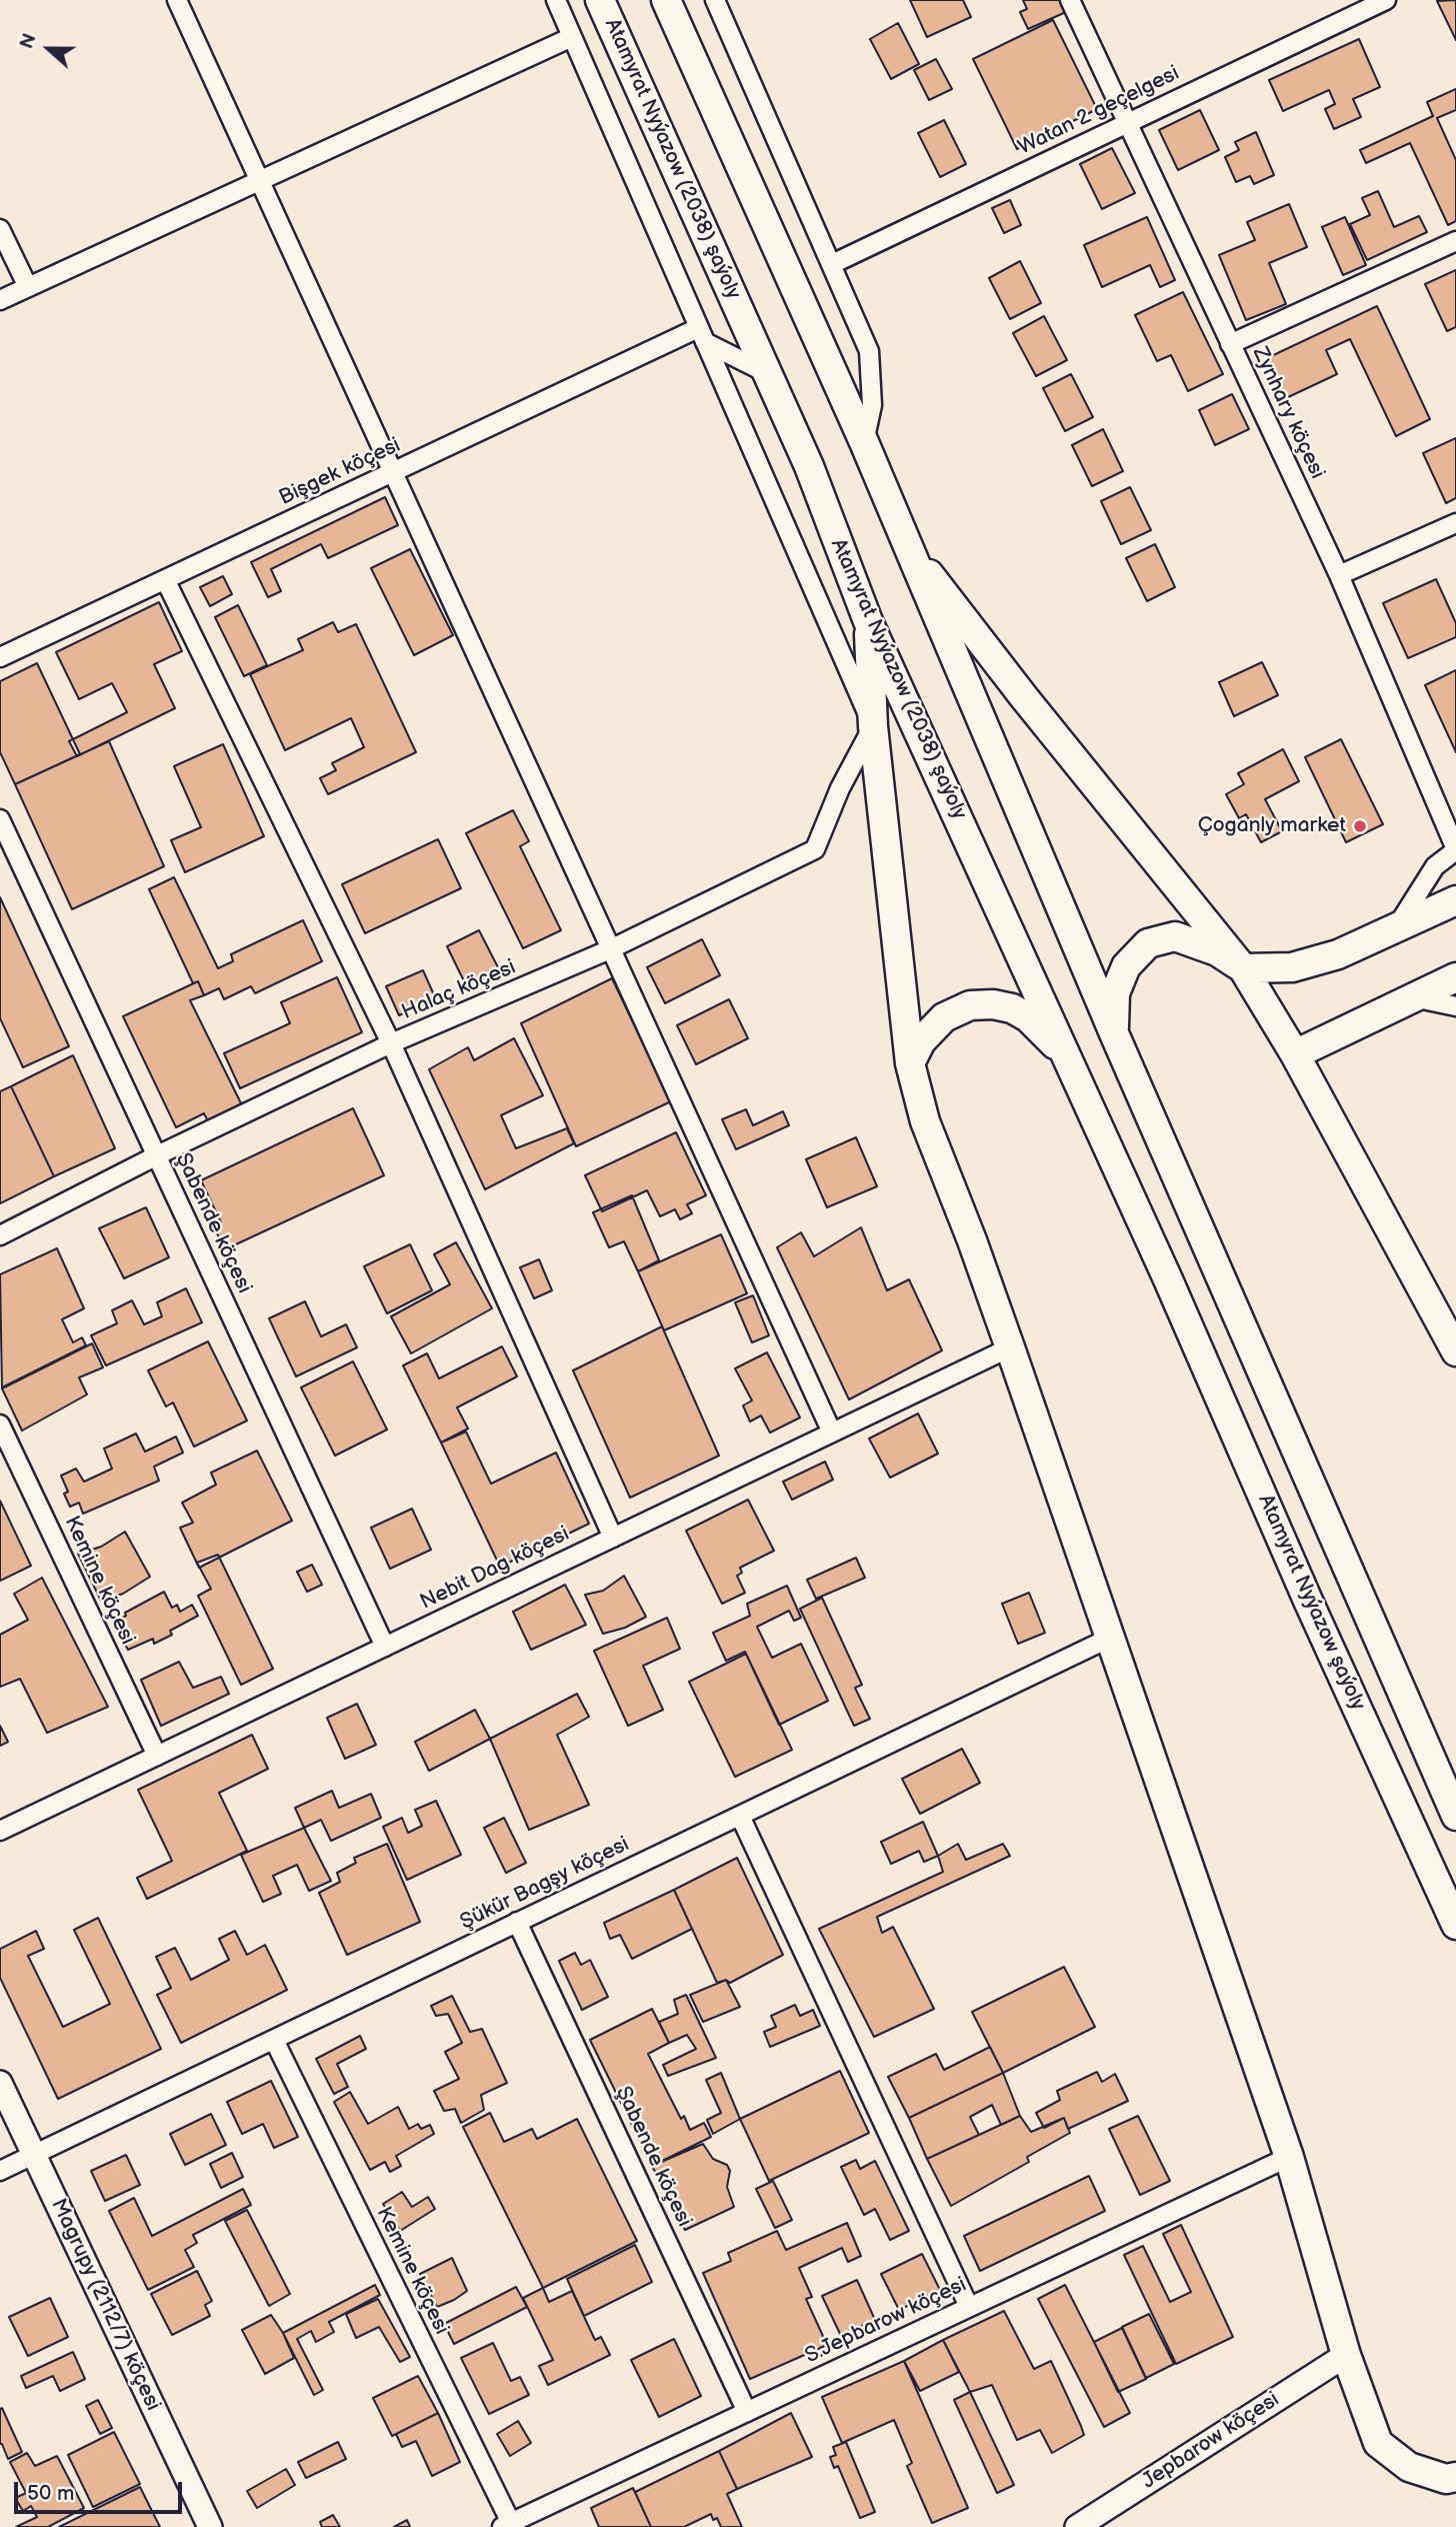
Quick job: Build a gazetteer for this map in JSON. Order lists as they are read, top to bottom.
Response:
{
  "streets": {
    "main road": ["Atamyrat Nyýazow (2038) şaýoly", "Atamyrat Nyýazow şaýoly"],
    "street": [
      "Watan 2 geçelgesi",
      "Zynhary köçesi",
      "Bişgek köçesi",
      "Halaç köçesi",
      "Şabende köçesi",
      "Nebit Dag köçesi",
      "Kemine köçesi",
      "Şükür Bagşy köçesi",
      "Magrupy (2112/7) köçesi",
      "S.Jepbarow köçesi",
      "Jepbarow köçesi"
    ]
  },
  "crossings": [
    ["Watan 2 geçelgesi", "Zynhary köçesi"],
    ["Atamyrat Nyýazow (2038) şaýoly", "Atamyrat Nyýazow şaýoly"],
    ["Halaç köçesi", "Şabende köçesi"],
    ["Şabende köçesi", "Nebit Dag köçesi"],
    ["Şabende köçesi", "Şükür Bagşy köçesi"],
    ["Şabende köçesi", "S.Jepbarow köçesi"],
    ["Nebit Dag köçesi", "Kemine köçesi"],
    ["Kemine köçesi", "Şükür Bagşy köçesi"],
    ["Kemine köçesi", "S.Jepbarow köçesi"],
    ["Şükür Bagşy köçesi", "Magrupy (2112/7) köçesi"]
  ],
  "places": ["Çoganly market"],
  "scale_bar": "50 m",
  "north": "left"
}
